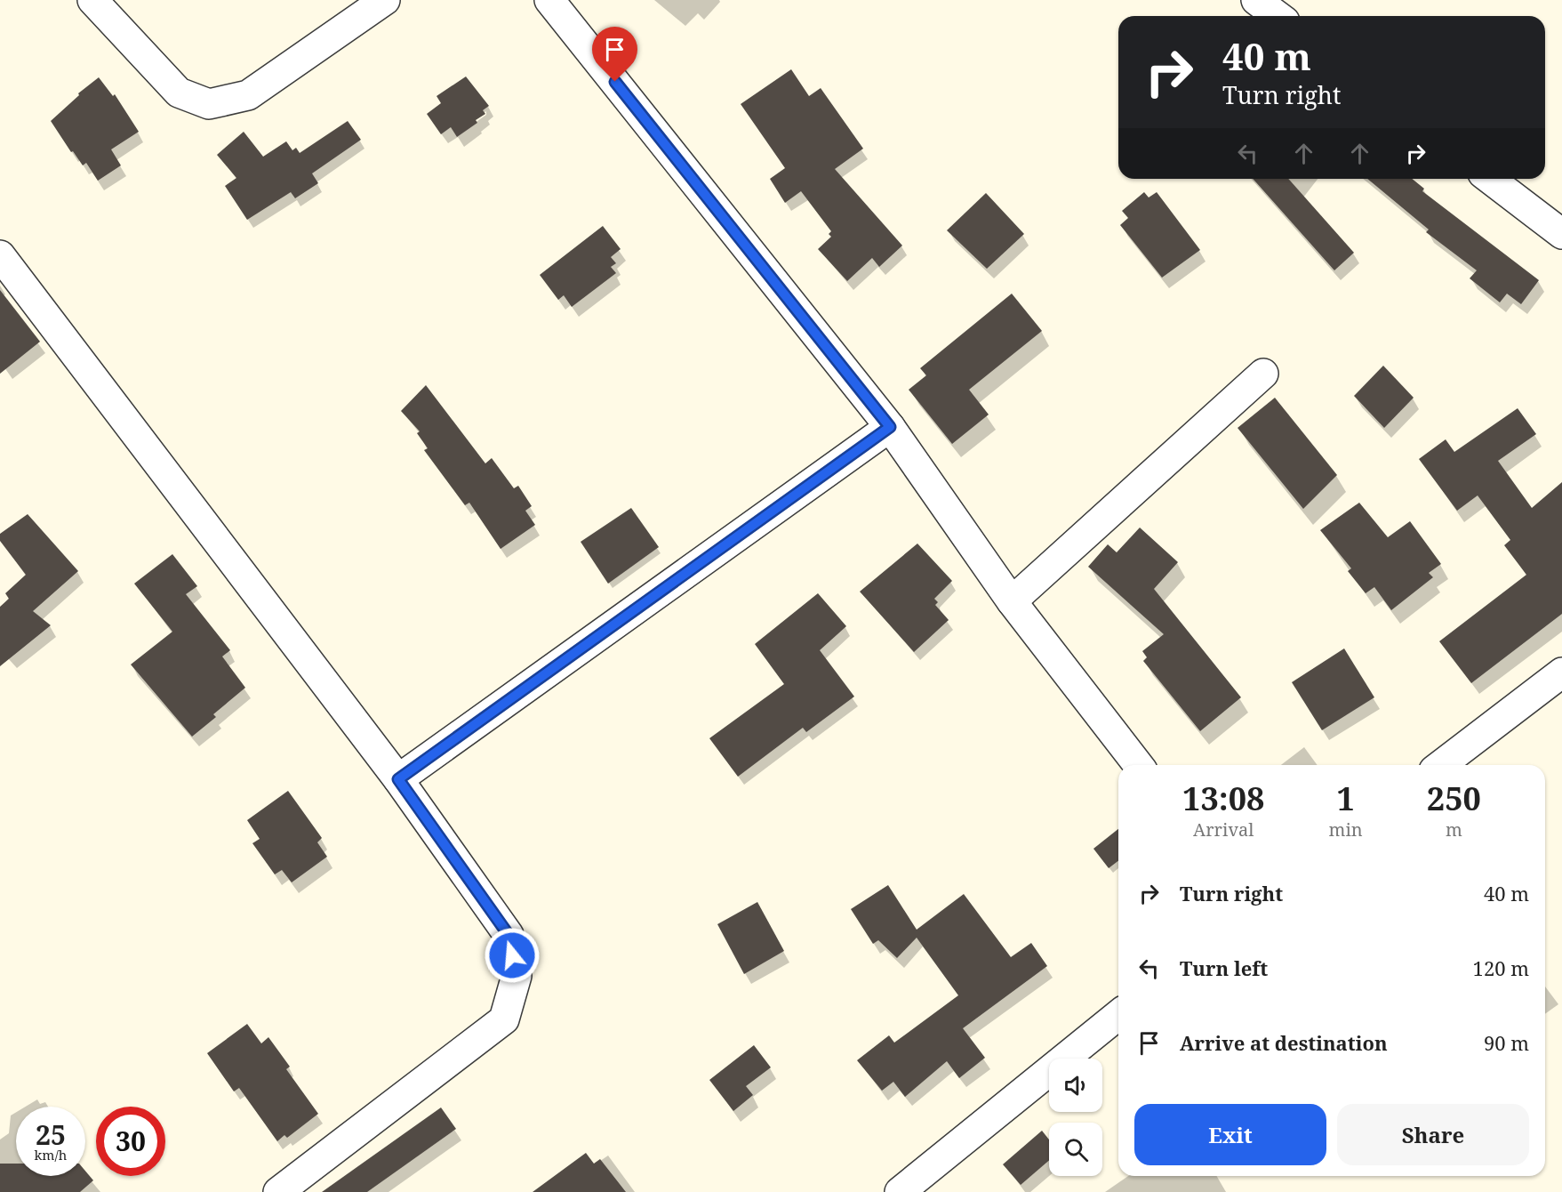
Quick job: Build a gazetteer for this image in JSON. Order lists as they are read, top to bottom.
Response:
{
  "page": {
    "turn": ["40 m", "Turn right"],
    "eta": [
      "13:08",
      "Arrival",
      "1",
      "min",
      "250",
      "m"
    ],
    "list": [
      {
        "name": "Turn right",
        "value": "40 m"
      },
      {
        "name": "Turn left",
        "value": "120 m"
      },
      {
        "name": "Arrive at destination",
        "value": "90 m"
      }
    ],
    "buttons": ["Exit", "Share"],
    "speed": "25 km/h",
    "limit": "30"
  }
}
